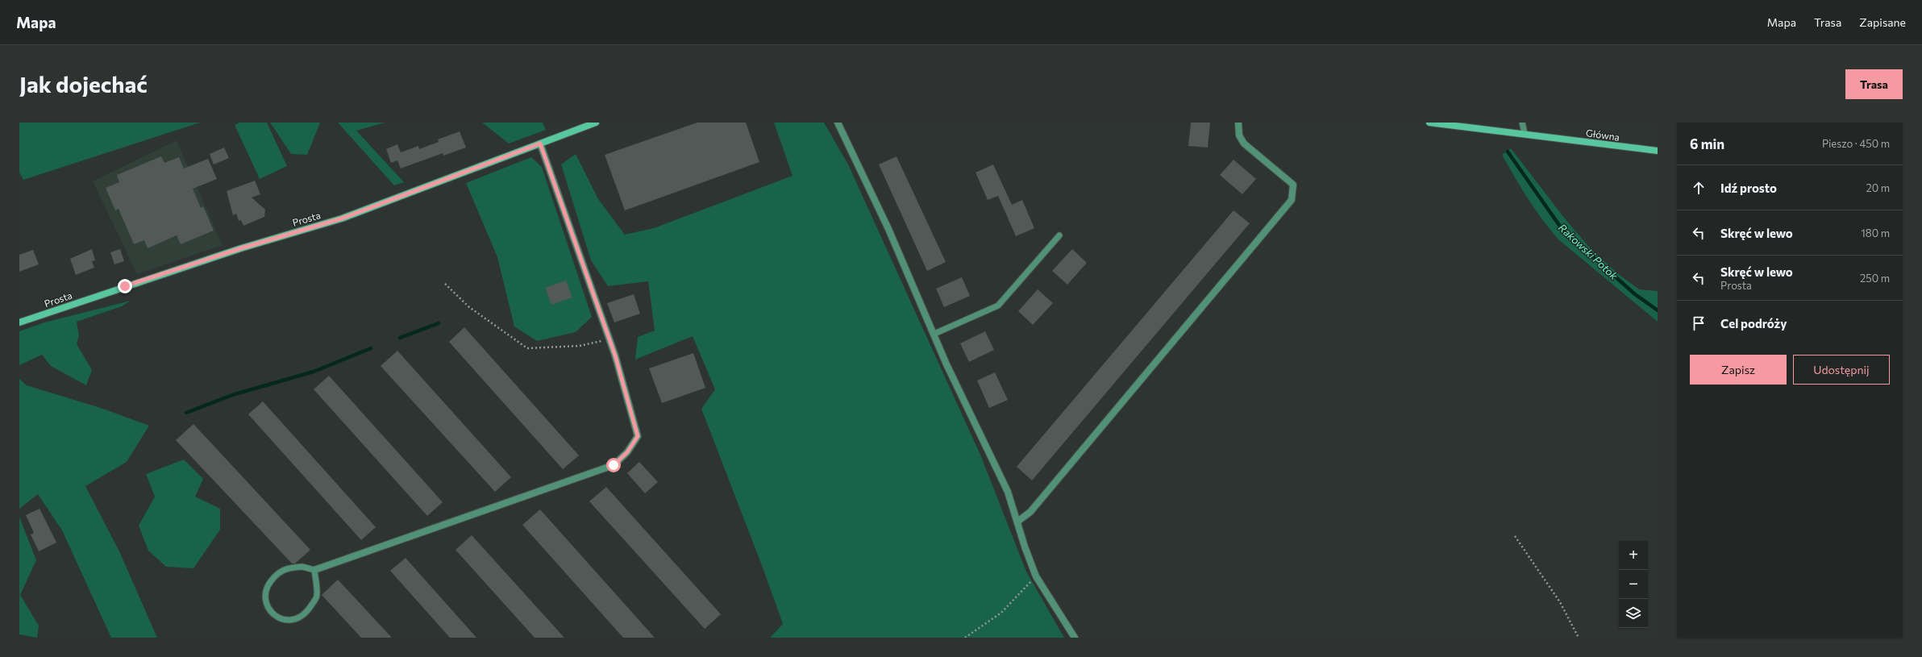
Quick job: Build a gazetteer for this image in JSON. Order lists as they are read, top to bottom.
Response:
{
  "streets": {
    "street": ["Główna", "Prosta"]
  },
  "water": ["Rakowski Potok"],
  "page": {
    "header": "Mapa",
    "nav": ["Mapa", "Trasa", "Zapisane"],
    "buttons": [
      "Trasa",
      ["Zapisz", "Udostępnij"]
    ],
    "title": "Jak dojechać",
    "heading": ["6 min", "Pieszo · 450 m"],
    "list": [
      ["Idź prosto", "20 m"],
      ["Skręć w lewo", "180 m"],
      ["Skręć w lewo", "Prosta", "250 m"],
      "Cel podróży"
    ],
    "map_buttons": ["+", "−"]
  }
}
